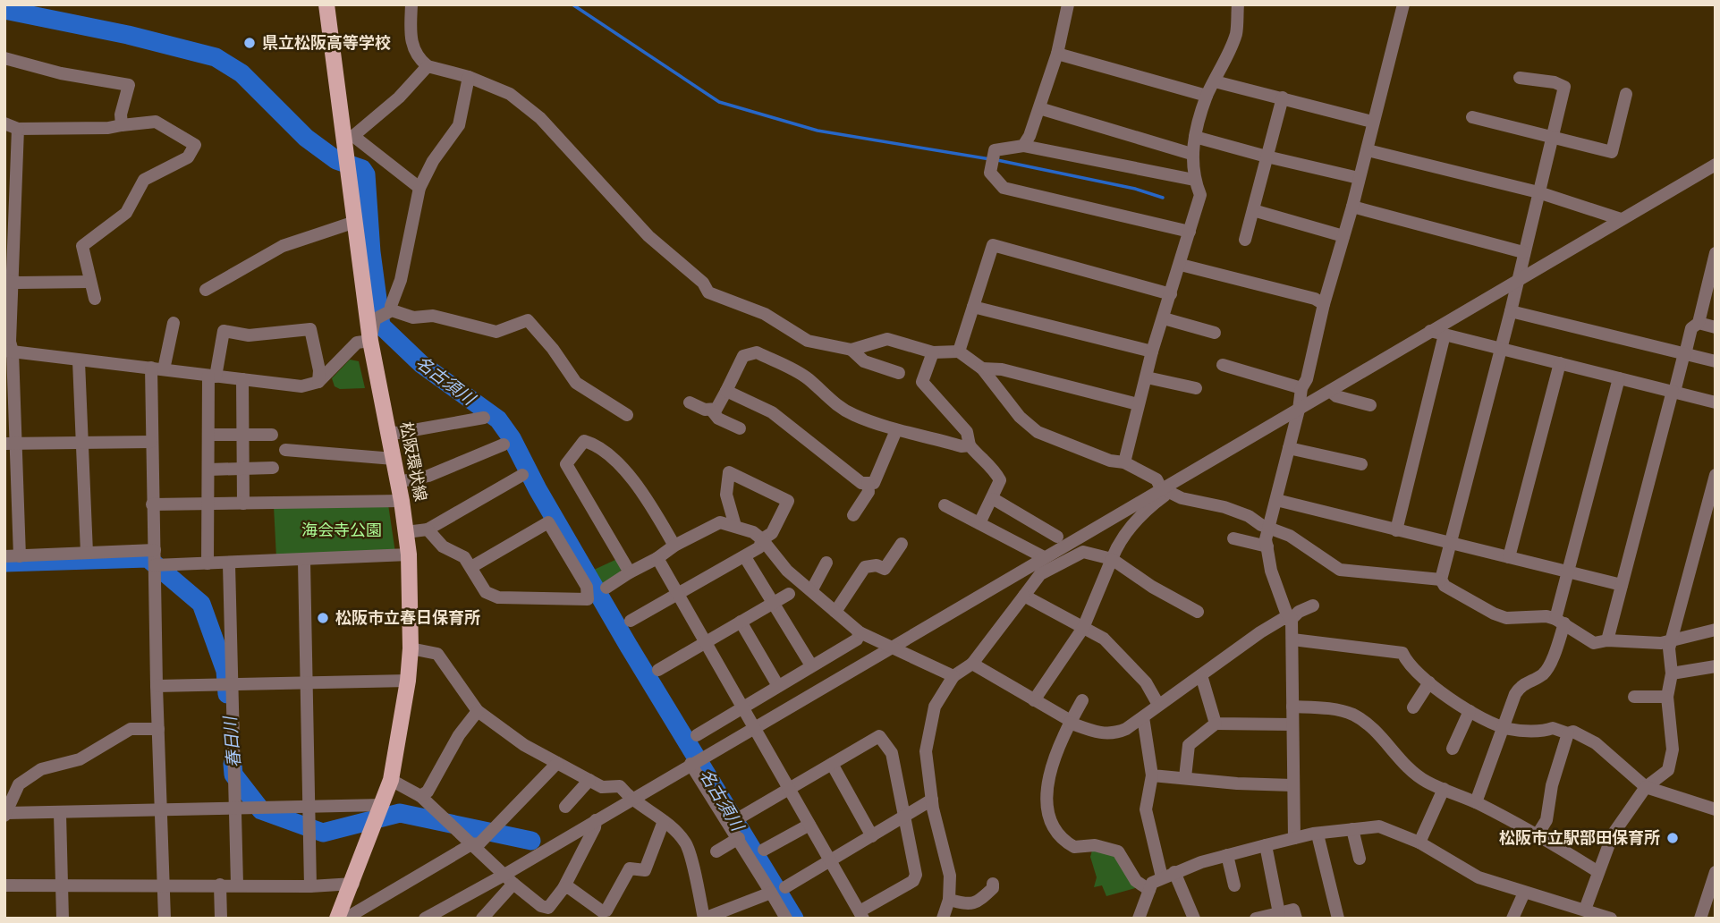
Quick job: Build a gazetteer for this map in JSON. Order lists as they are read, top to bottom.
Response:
{
  "streets": {
    "main road": ["松阪環状線"]
  },
  "water": ["名古須川", "春日川"],
  "parks": ["海会寺公園"],
  "places": ["県立松阪高等学校", "松阪市立春日保育所", "松阪市立駅部田保育所"]
}
